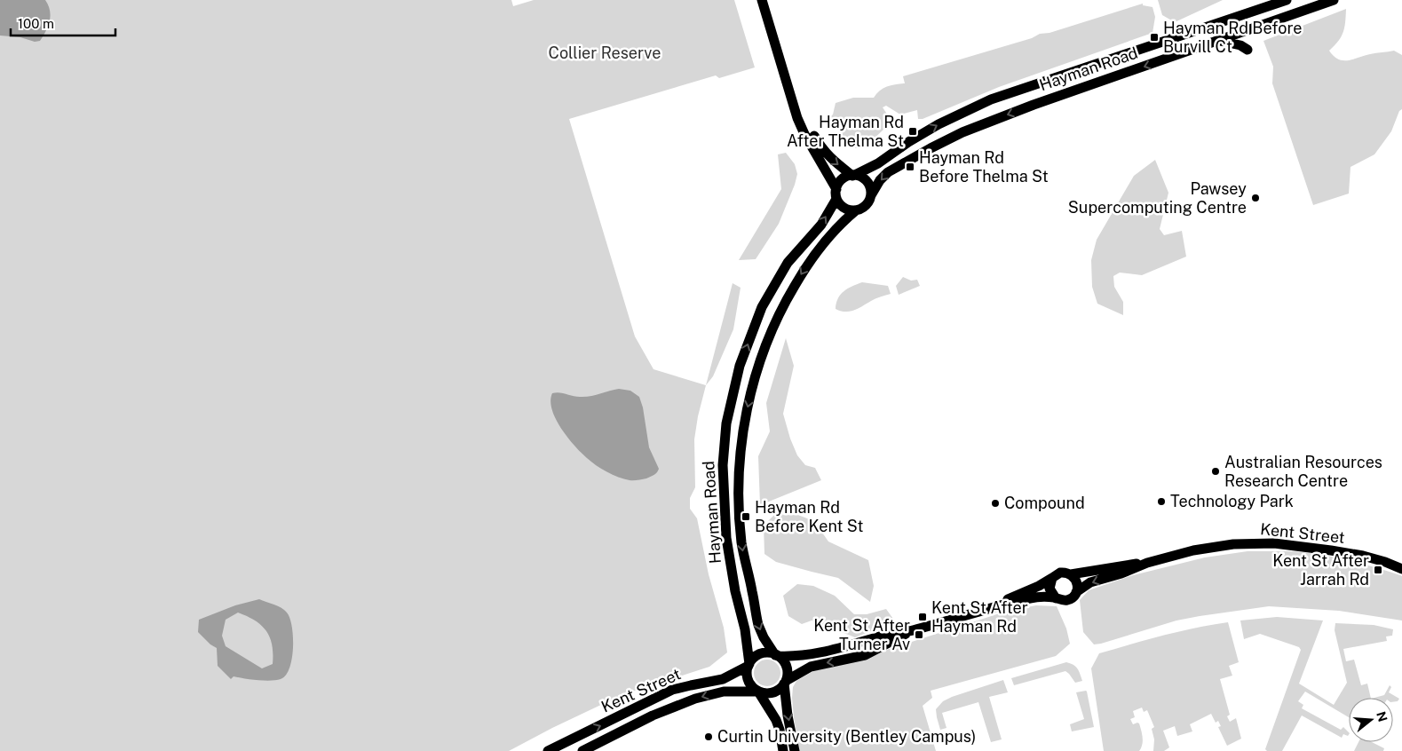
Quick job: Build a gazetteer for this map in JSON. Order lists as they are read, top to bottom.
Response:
{
  "streets": {
    "main road": ["Hayman Road", "Kent Street"]
  },
  "crossings": [
    ["Hayman Road", "Kent Street"]
  ],
  "parks": ["Collier Reserve"],
  "places": {
    "transit": [
      "Hayman Rd Before Burvill Ct",
      "Hayman Rd After Thelma St",
      "Hayman Rd Before Thelma St",
      "Hayman Rd Before Kent St",
      "Kent St After Jarrah Rd",
      "Kent St After Hayman Rd",
      "Kent St After Turner Av"
    ],
    "other": [
      "Pawsey Supercomputing Centre",
      "Australian Resources Research Centre",
      "Technology Park",
      "Compound",
      "Curtin University (Bentley Campus)"
    ]
  },
  "scale_bar": "100 m",
  "north": "right"
}
